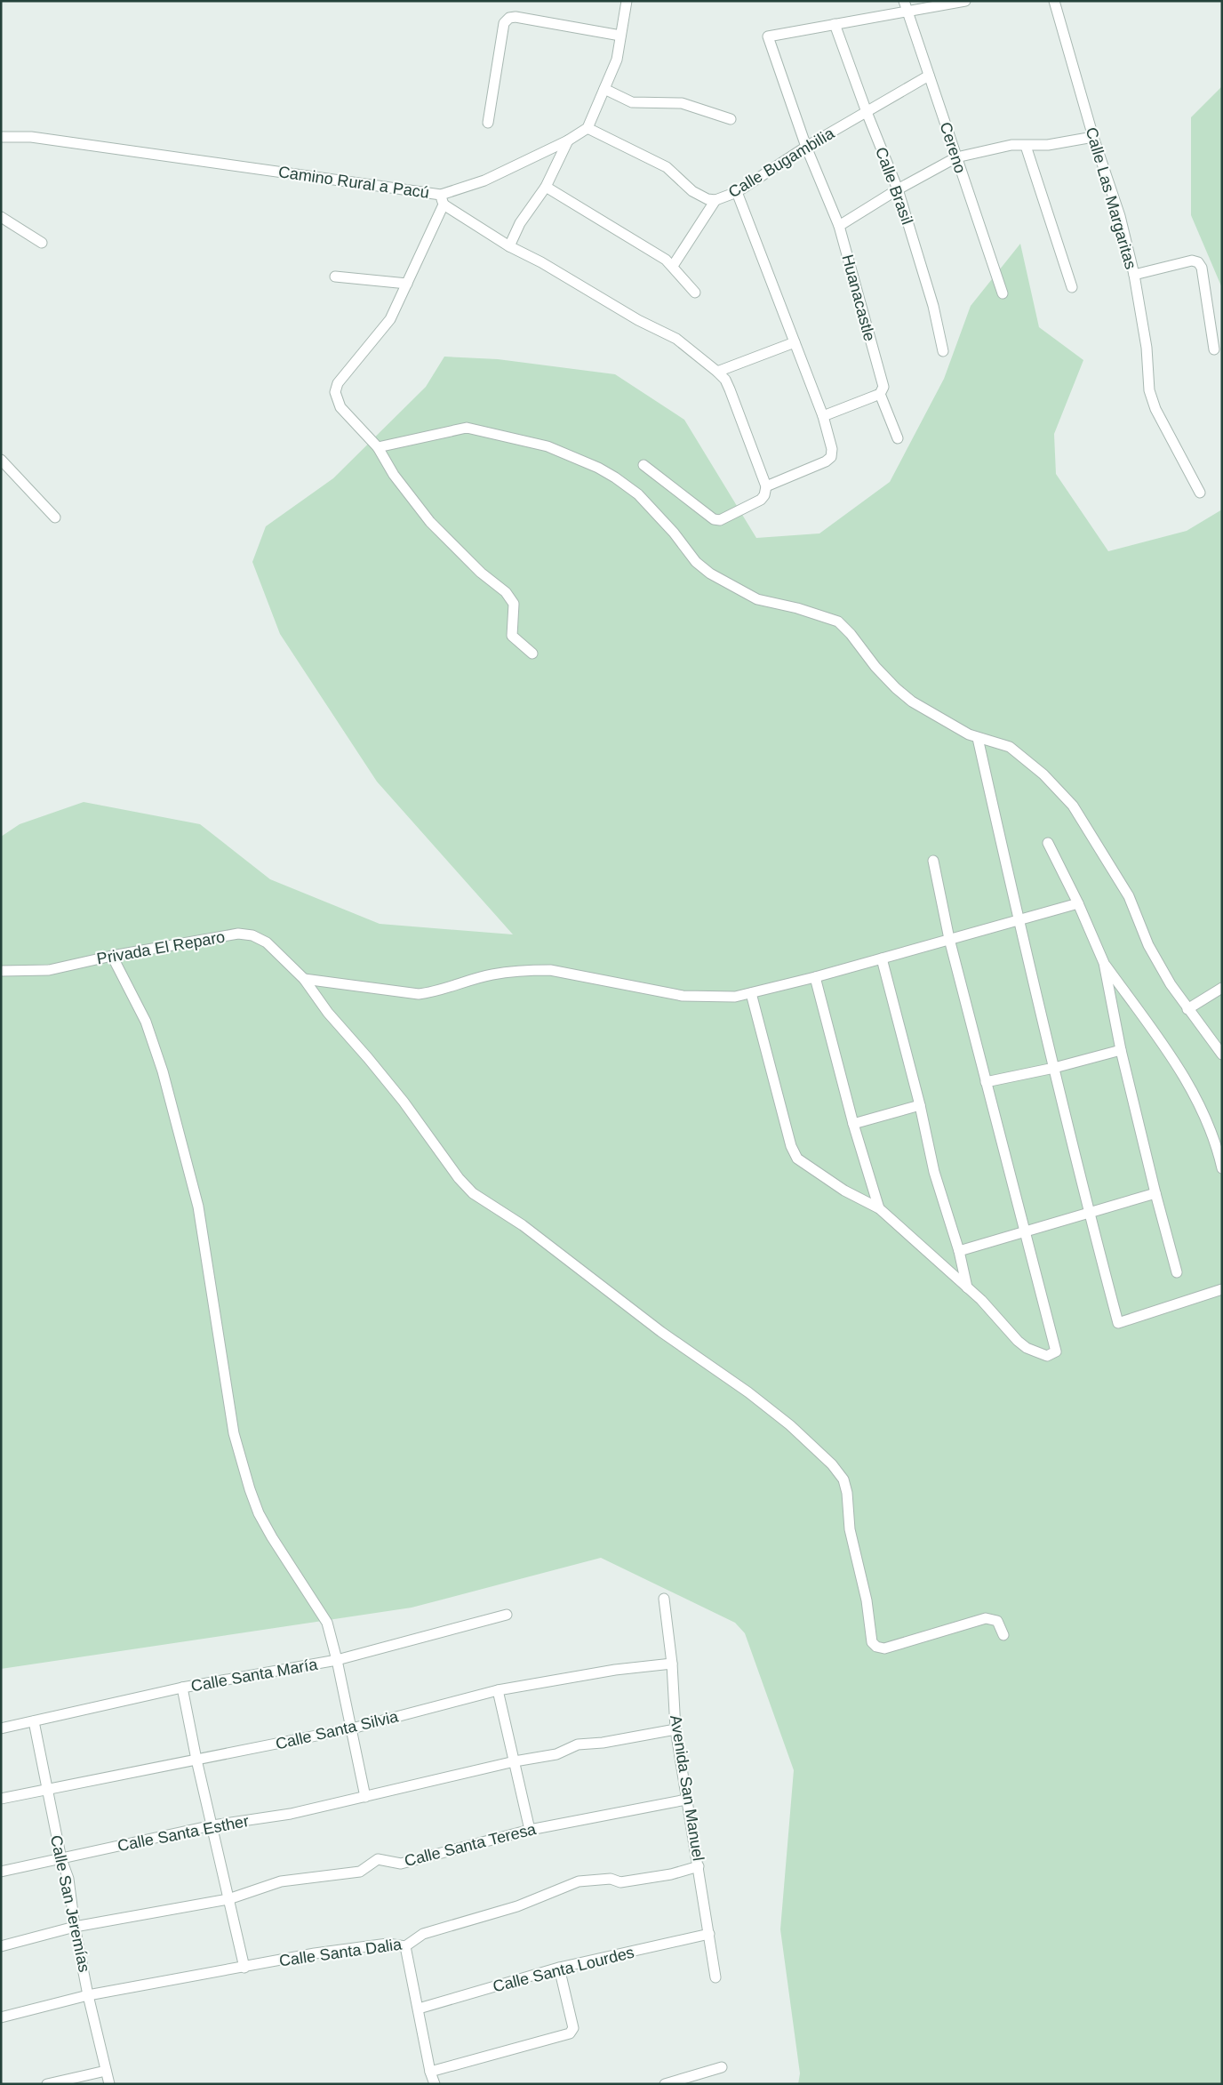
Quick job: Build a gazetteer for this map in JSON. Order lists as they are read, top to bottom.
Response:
{
  "streets": {
    "street": [
      "Cereno",
      "Calle Bugambilia",
      "Camino Rural a Pacú",
      "Calle Brasil",
      "Calle Las Margaritas",
      "Huanacastle",
      "Privada El Reparo",
      "Calle Santa María",
      "Calle Santa Silvia",
      "Avenida San Manuel",
      "Calle Santa Esther",
      "Calle Santa Teresa",
      "Calle San Jeremías",
      "Calle Santa Dalia",
      "Calle Santa Lourdes"
    ]
  },
  "crossings": [
    ["Cereno", "Calle Bugambilia"],
    ["Calle Bugambilia", "Camino Rural a Pacú"],
    ["Calle Bugambilia", "Calle Brasil"],
    ["Calle Bugambilia", "Huanacastle"],
    ["Calle Brasil", "Huanacastle"],
    ["Calle Santa María", "Calle San Jeremías"],
    ["Calle Santa Silvia", "Avenida San Manuel"],
    ["Calle Santa Silvia", "Calle San Jeremías"],
    ["Avenida San Manuel", "Calle Santa Esther"],
    ["Avenida San Manuel", "Calle Santa Teresa"],
    ["Avenida San Manuel", "Calle Santa Dalia"],
    ["Avenida San Manuel", "Calle Santa Lourdes"],
    ["Calle Santa Esther", "Calle San Jeremías"],
    ["Calle Santa Teresa", "Calle San Jeremías"],
    ["Calle San Jeremías", "Calle Santa Dalia"]
  ]
}
